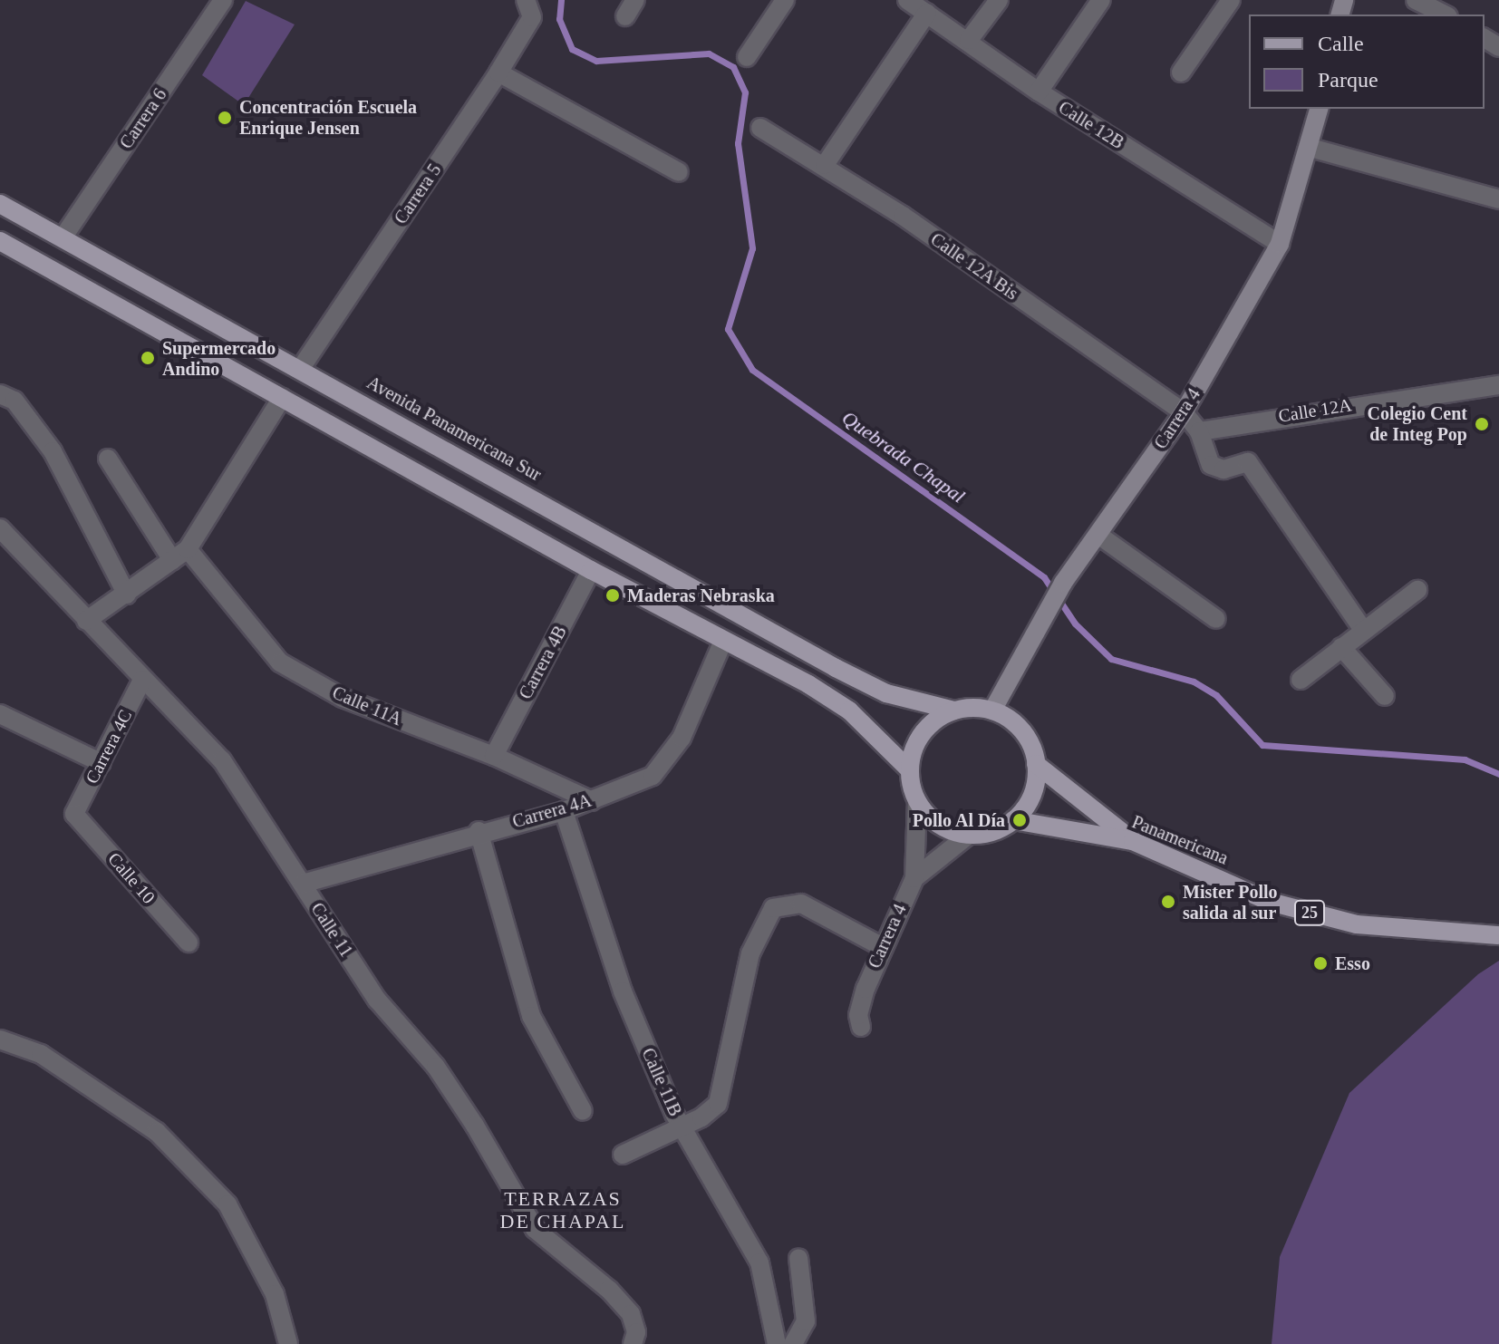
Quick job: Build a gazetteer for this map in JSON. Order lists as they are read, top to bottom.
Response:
{
  "streets": {
    "main road": ["Avenida Panamericana Sur", "Panamericana", "25"],
    "street": [
      "Carrera 6",
      "Calle 12B",
      "Carrera 5",
      "Calle 12A Bis",
      "Calle 12A",
      "Carrera 4",
      "Carrera 4B",
      "Calle 11A",
      "Carrera 4C",
      "Carrera 4A",
      "Calle 10",
      "Calle 11",
      "Calle 11B"
    ]
  },
  "crossings": [
    ["Carrera 6", "Avenida Panamericana Sur"],
    ["Calle 12B", "Carrera 4"],
    ["Carrera 5", "Avenida Panamericana Sur"],
    ["Calle 12A Bis", "Carrera 4"],
    ["Carrera 4", "Avenida Panamericana Sur"],
    ["Carrera 4", "Panamericana"],
    ["Avenida Panamericana Sur", "Panamericana"],
    ["Carrera 4B", "Calle 11A"],
    ["Calle 11A", "Carrera 4A"],
    ["Carrera 4C", "Calle 10"],
    ["Carrera 4C", "Calle 11"],
    ["Carrera 4A", "Calle 11"],
    ["Carrera 4A", "Calle 11B"]
  ],
  "districts": ["TERRAZAS DE CHAPAL"],
  "water": ["Quebrada Chapal"],
  "places": [
    "Concentración Escuela Enrique Jensen",
    "Supermercado Andino",
    "Colegio Cent de Integ Pop",
    "Maderas Nebraska",
    "Pollo Al Día",
    "Mister Pollo salida al sur",
    "Esso"
  ],
  "legend": ["Calle", "Parque"]
}
